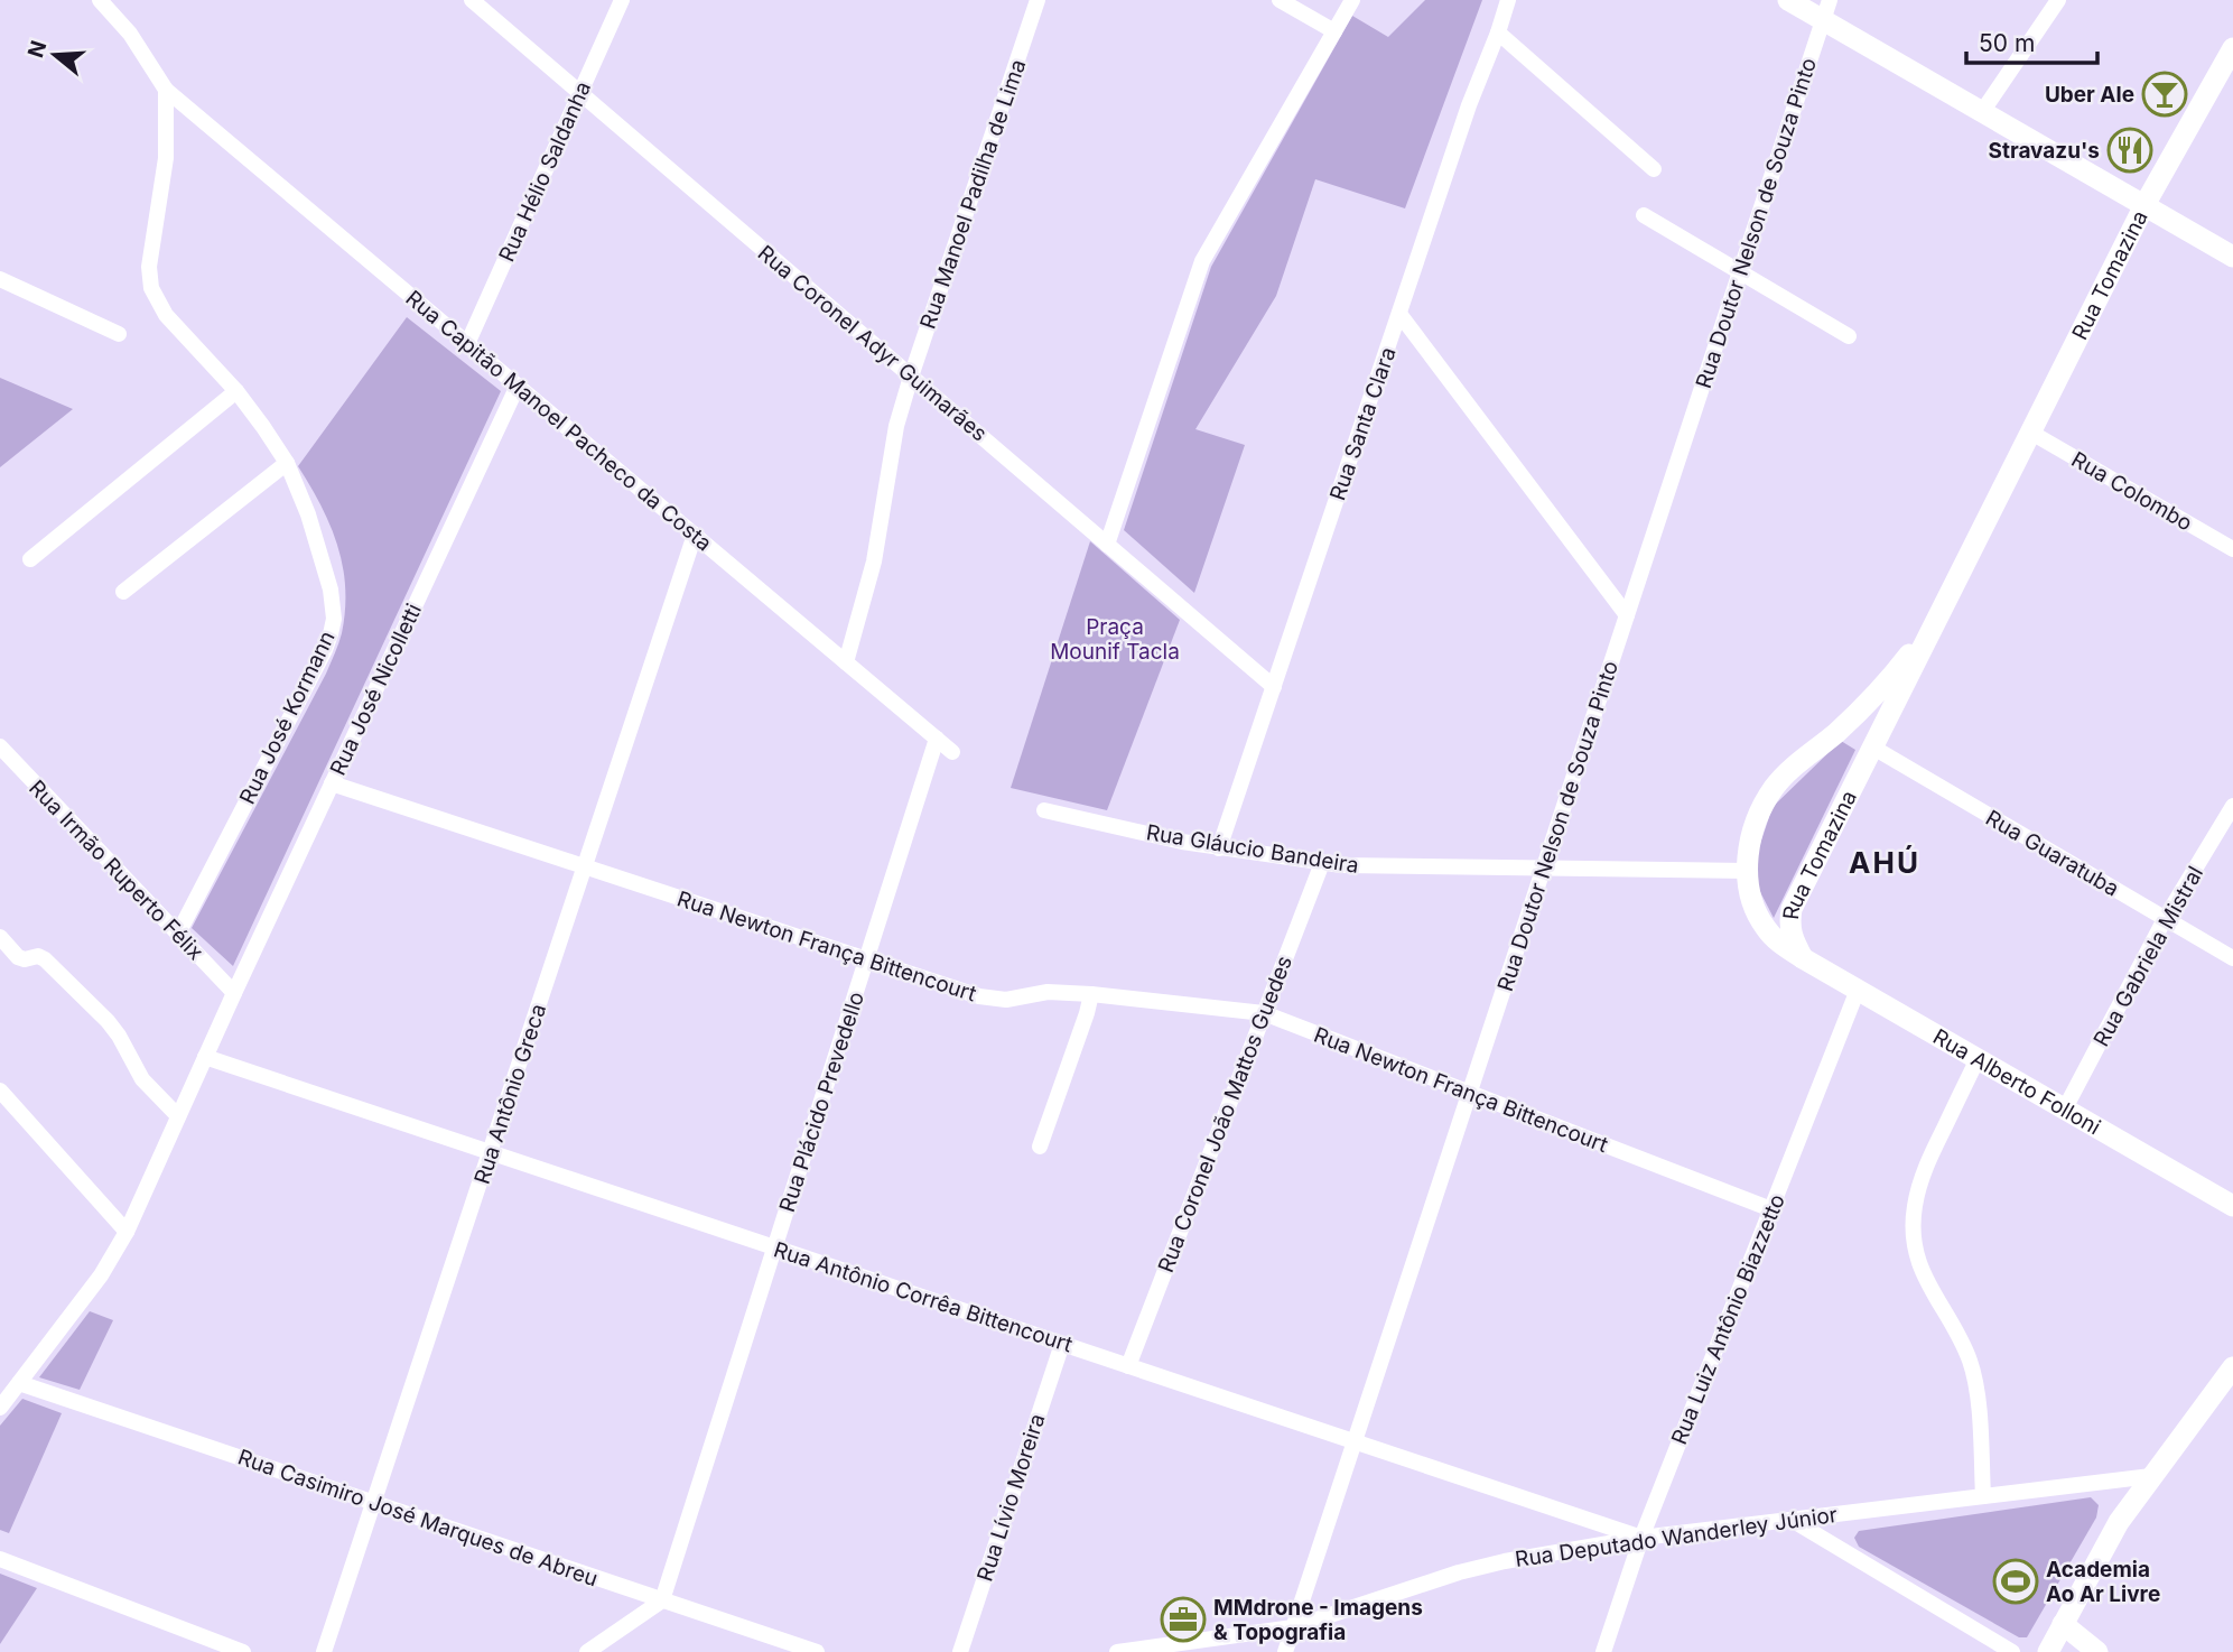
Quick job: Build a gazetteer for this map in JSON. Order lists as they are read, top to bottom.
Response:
{
  "streets": {
    "main road": ["Rua Tomazina", "Rua Alberto Folloni"],
    "street": [
      "Rua Hélio Saldanha",
      "Rua Manoel Padilha de Lima",
      "Rua Doutor Nelson de Souza Pinto",
      "Rua Coronel Adyr Guimarães",
      "Rua Capitão Manoel Pacheco da Costa",
      "Rua Santa Clara",
      "Rua Colombo",
      "Rua José Nicolletti",
      "Rua José Kormann",
      "Rua Gláucio Bandeira",
      "Rua Guaratuba",
      "Rua Irmão Ruperto Félix",
      "Rua Newton França Bittencourt",
      "Rua Gabriela Mistral",
      "Rua Antônio Greca",
      "Rua Plácido Prevedello",
      "Rua Coronel João Mattos Guedes",
      "Rua Antônio Corrêa Bittencourt",
      "Rua Luiz Antônio Biazzetto",
      "Rua Lívio Moreira",
      "Rua Casimiro José Marques de Abreu",
      "Rua Deputado Wanderley Júnior"
    ]
  },
  "crossings": [
    ["Rua Hélio Saldanha", "Rua Coronel Adyr Guimarães"],
    ["Rua Hélio Saldanha", "Rua Capitão Manoel Pacheco da Costa"],
    ["Rua Manoel Padilha de Lima", "Rua Coronel Adyr Guimarães"],
    ["Rua Manoel Padilha de Lima", "Rua Capitão Manoel Pacheco da Costa"],
    ["Rua Doutor Nelson de Souza Pinto", "Rua Gláucio Bandeira"],
    ["Rua Doutor Nelson de Souza Pinto", "Rua Newton França Bittencourt"],
    ["Rua Doutor Nelson de Souza Pinto", "Rua Antônio Corrêa Bittencourt"],
    ["Rua Doutor Nelson de Souza Pinto", "Rua Deputado Wanderley Júnior"],
    ["Rua Tomazina", "Rua Colombo"],
    ["Rua Tomazina", "Rua Gláucio Bandeira"],
    ["Rua Tomazina", "Rua Guaratuba"],
    ["Rua Tomazina", "Rua Alberto Folloni"],
    ["Rua Coronel Adyr Guimarães", "Rua Santa Clara"],
    ["Rua Capitão Manoel Pacheco da Costa", "Rua José Nicolletti"],
    ["Rua Capitão Manoel Pacheco da Costa", "Rua José Kormann"],
    ["Rua Capitão Manoel Pacheco da Costa", "Rua Antônio Greca"],
    ["Rua Capitão Manoel Pacheco da Costa", "Rua Plácido Prevedello"],
    ["Rua Santa Clara", "Rua Gláucio Bandeira"],
    ["Rua José Nicolletti", "Rua Irmão Ruperto Félix"],
    ["Rua José Nicolletti", "Rua Newton França Bittencourt"],
    ["Rua José Kormann", "Rua Irmão Ruperto Félix"],
    ["Rua Gláucio Bandeira", "Rua Coronel João Mattos Guedes"],
    ["Rua Guaratuba", "Rua Gabriela Mistral"],
    ["Rua Newton França Bittencourt", "Rua Antônio Greca"],
    ["Rua Newton França Bittencourt", "Rua Plácido Prevedello"],
    ["Rua Newton França Bittencourt", "Rua Coronel João Mattos Guedes"],
    ["Rua Newton França Bittencourt", "Rua Luiz Antônio Biazzetto"],
    ["Rua Gabriela Mistral", "Rua Alberto Folloni"],
    ["Rua Alberto Folloni", "Rua Luiz Antônio Biazzetto"],
    ["Rua Antônio Greca", "Rua Antônio Corrêa Bittencourt"],
    ["Rua Antônio Greca", "Rua Casimiro José Marques de Abreu"],
    ["Rua Plácido Prevedello", "Rua Antônio Corrêa Bittencourt"],
    ["Rua Plácido Prevedello", "Rua Casimiro José Marques de Abreu"],
    ["Rua Coronel João Mattos Guedes", "Rua Antônio Corrêa Bittencourt"],
    ["Rua Antônio Corrêa Bittencourt", "Rua Luiz Antônio Biazzetto"],
    ["Rua Antônio Corrêa Bittencourt", "Rua Lívio Moreira"],
    ["Rua Antônio Corrêa Bittencourt", "Rua Deputado Wanderley Júnior"],
    ["Rua Luiz Antônio Biazzetto", "Rua Deputado Wanderley Júnior"]
  ],
  "districts": ["AHÚ"],
  "parks": ["Praça Mounif Tacla"],
  "places": {
    "bar": ["Uber Ale"],
    "restaurant": ["Stravazu's"],
    "sports": ["Academia Ao Ar Livre"],
    "office": ["MMdrone - Imagens & Topografia"]
  },
  "scale_bar": "50 m",
  "north": "left"
}
